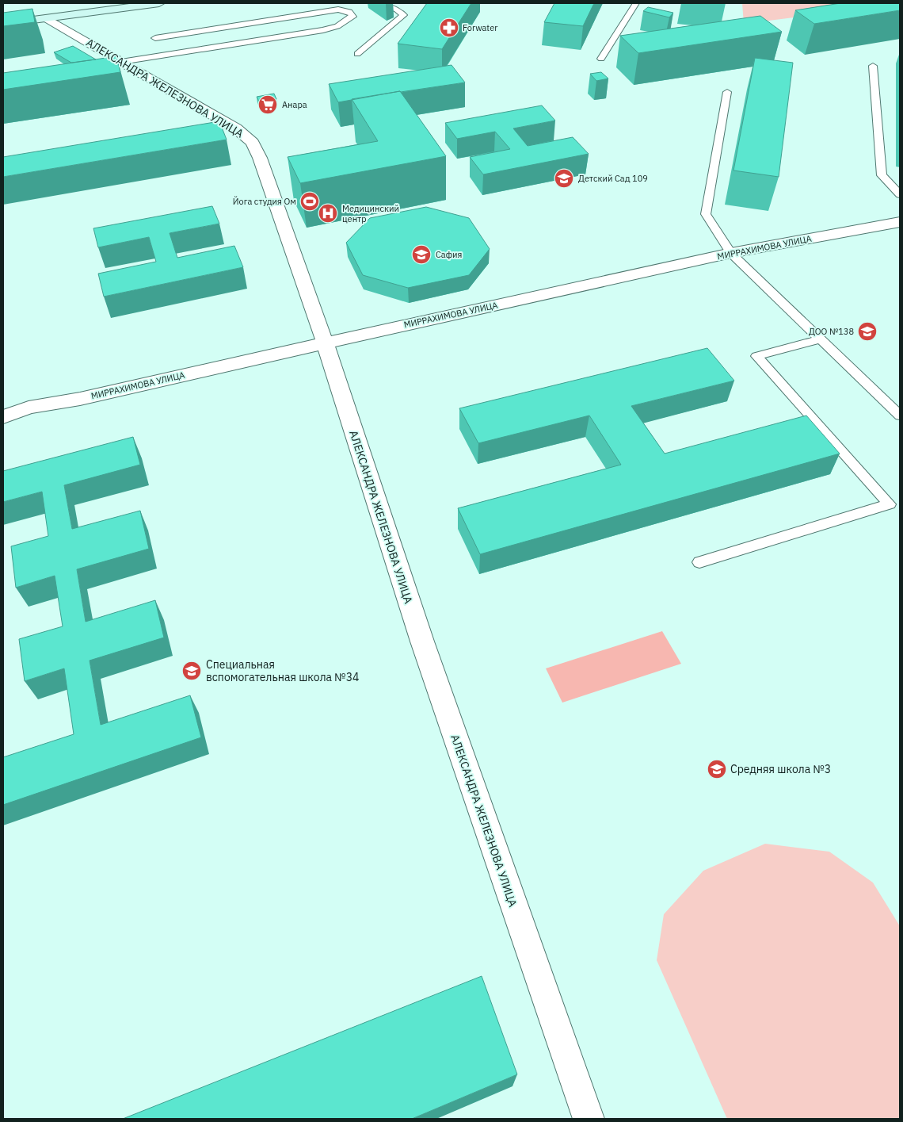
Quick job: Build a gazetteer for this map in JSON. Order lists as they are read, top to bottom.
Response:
{
  "streets": {
    "street": ["АЛЕКСАНДРА ЖЕЛЕЗНОВА УЛИЦА", "МИРРАХИМОВА УЛИЦА"]
  },
  "crossings": [
    ["АЛЕКСАНДРА ЖЕЛЕЗНОВА УЛИЦА", "МИРРАХИМОВА УЛИЦА"]
  ],
  "places": {
    "pharmacy": ["Forwater"],
    "supermarket": ["Анара"],
    "school or university": [
      "Детский Сад 109",
      "Сафия",
      "ДОО №138",
      "Специальная вспомогательная школа №34",
      "Средняя школа №3"
    ],
    "sports": ["Йога студия Ом"],
    "hospital": ["Медицинский центр"]
  }
}
